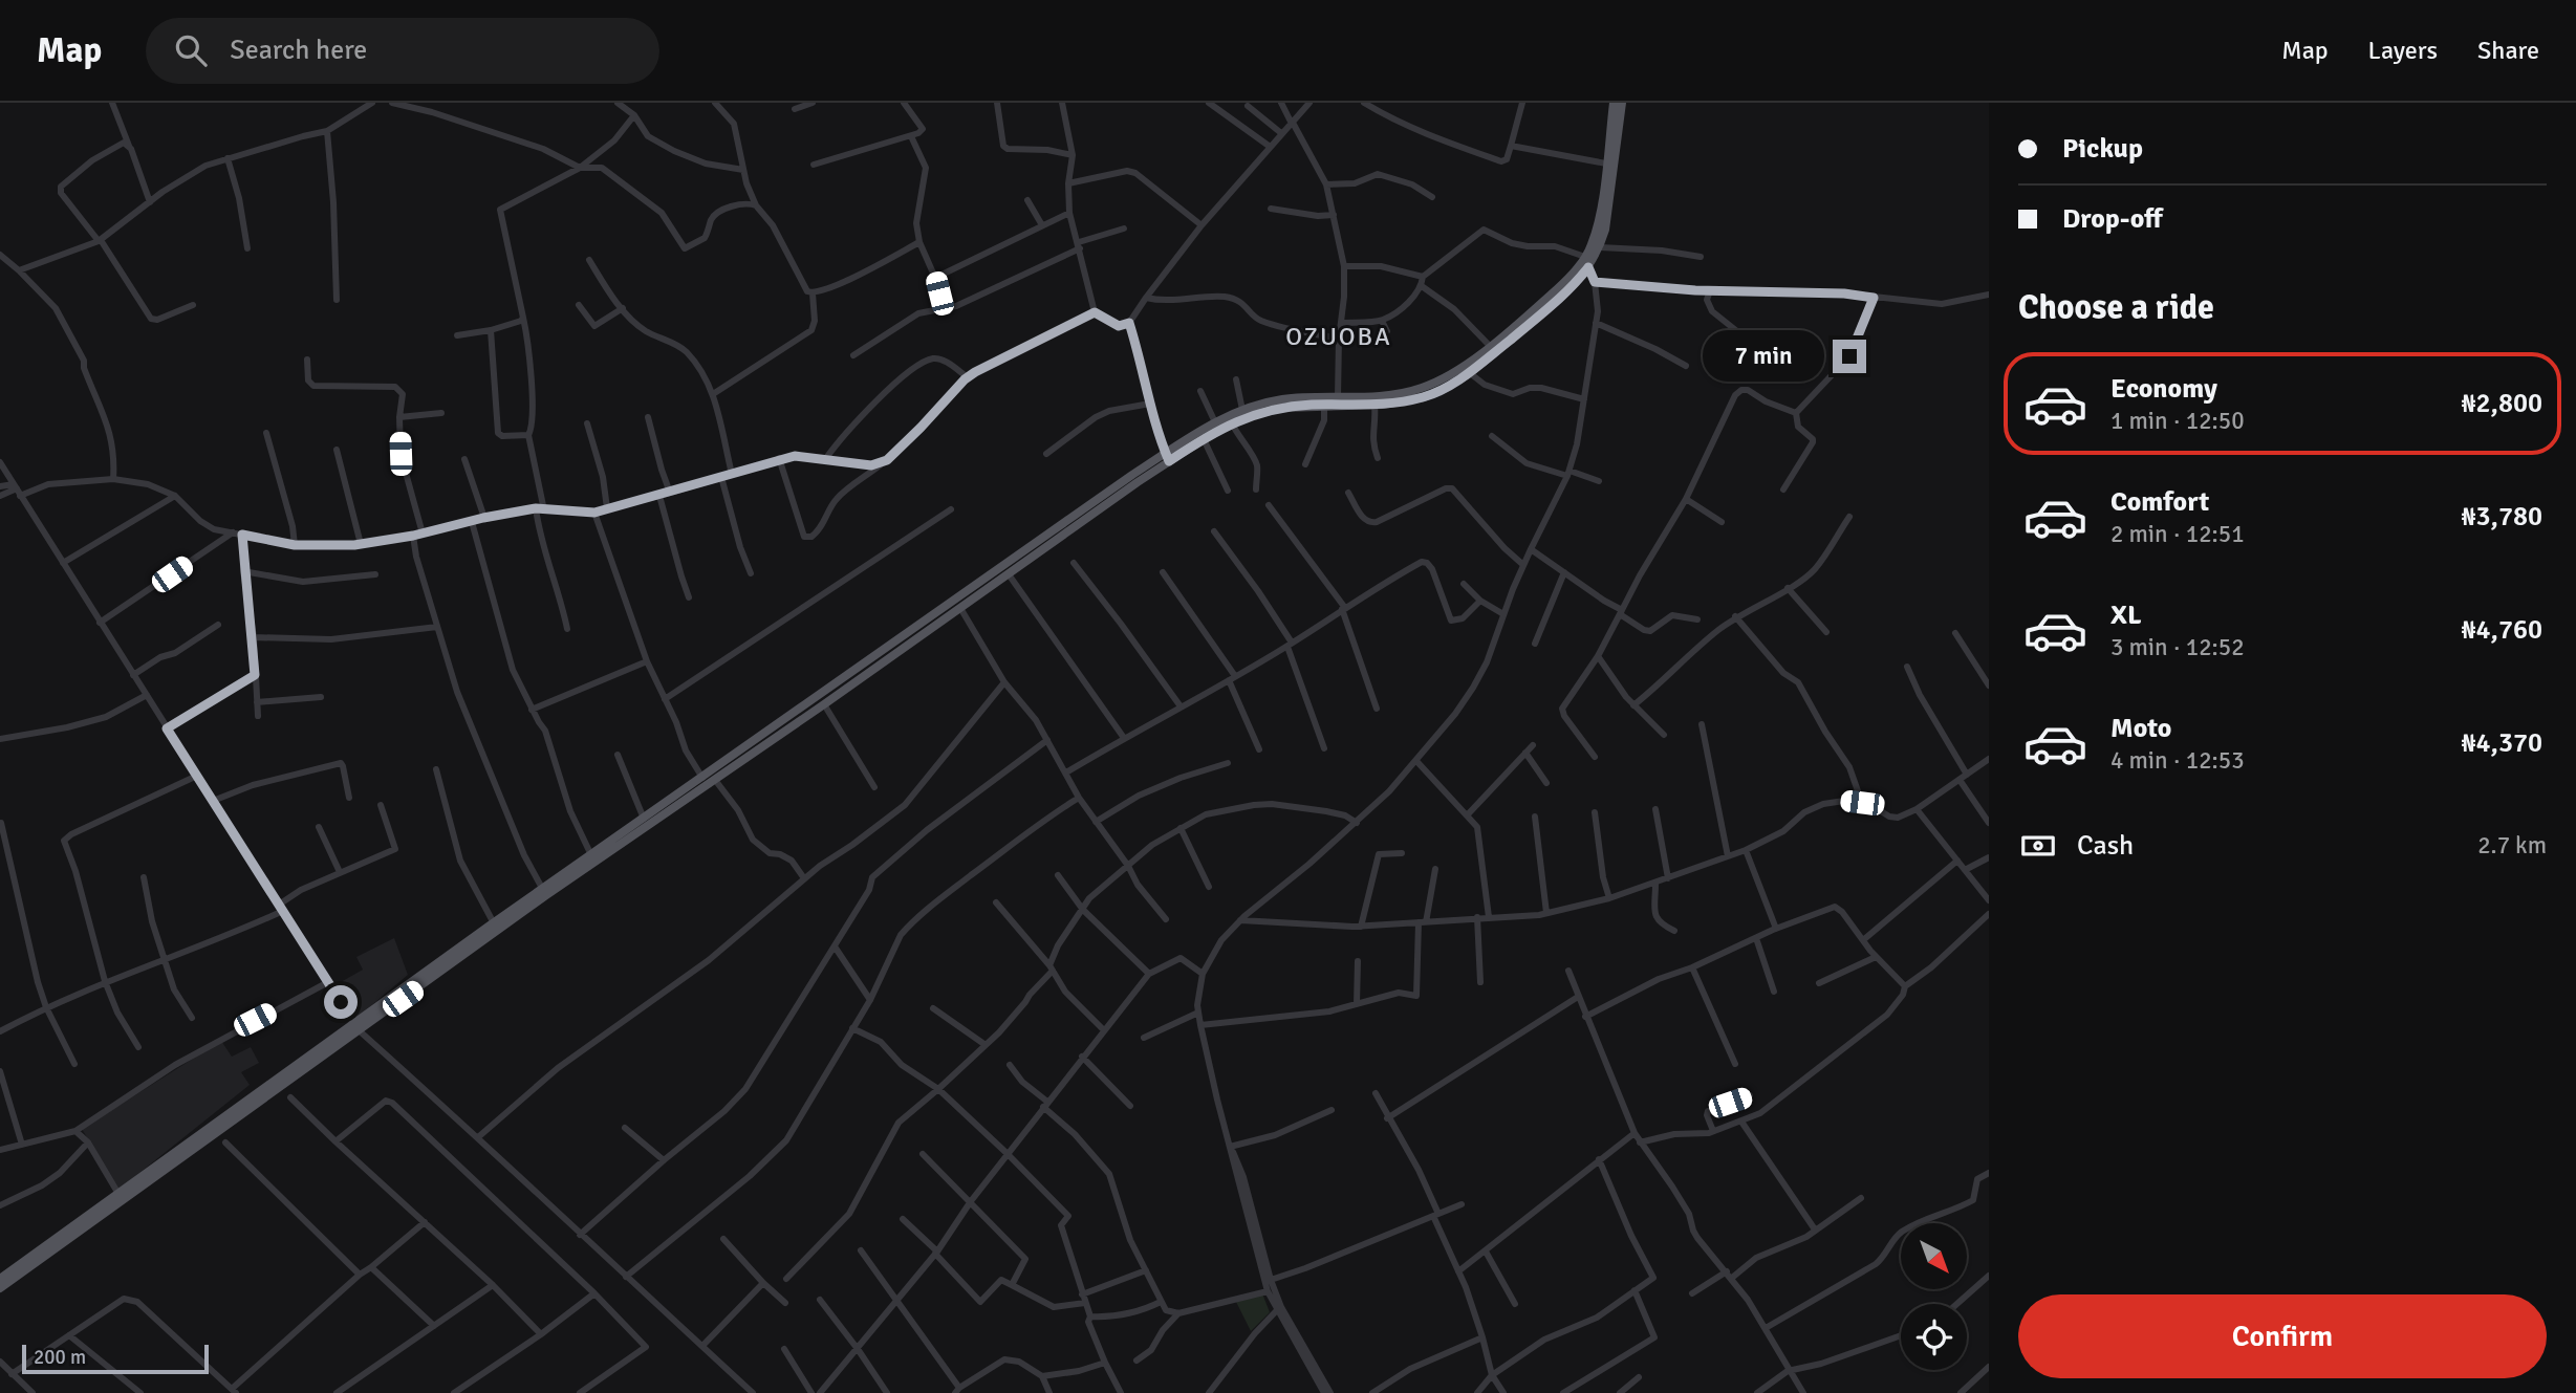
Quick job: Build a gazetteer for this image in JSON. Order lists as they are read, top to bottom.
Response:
{
  "districts": ["OZUOBA"],
  "scale_bar": "200 m",
  "north": "bottom right",
  "page": {
    "header": "Map",
    "search": "Search here",
    "nav": ["Map", "Layers", "Share"],
    "banner": ["Pickup", "Drop-off"],
    "heading": "Choose a ride",
    "bubble": "7 min",
    "list": [
      {
        "name": "Economy",
        "note": "1 min · 12:50",
        "value": "₦2,800"
      },
      {
        "name": "Comfort",
        "note": "2 min · 12:51",
        "value": "₦3,780"
      },
      {
        "name": "XL",
        "note": "3 min · 12:52",
        "value": "₦4,760"
      },
      {
        "name": "Moto",
        "note": "4 min · 12:53",
        "value": "₦4,370"
      }
    ],
    "pay": ["Cash", "2.7 km"],
    "buttons": "Confirm",
    "scale": "200 m"
  }
}
